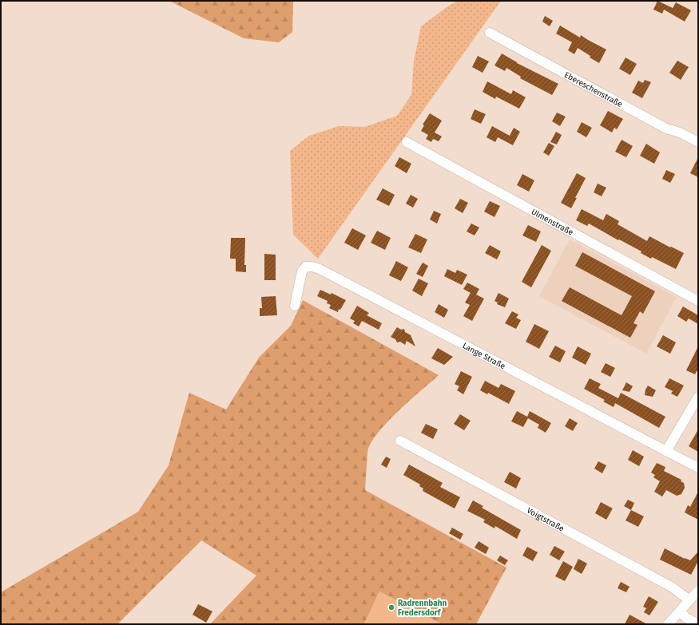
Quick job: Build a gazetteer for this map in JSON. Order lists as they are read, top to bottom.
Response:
{
  "streets": {
    "street": [
      "Ebereschenstraße",
      "Ulmenstraße",
      "Lange Straße",
      "Voigtstraße"
    ]
  },
  "places": ["Radrennbahn Fredersdorf"]
}
